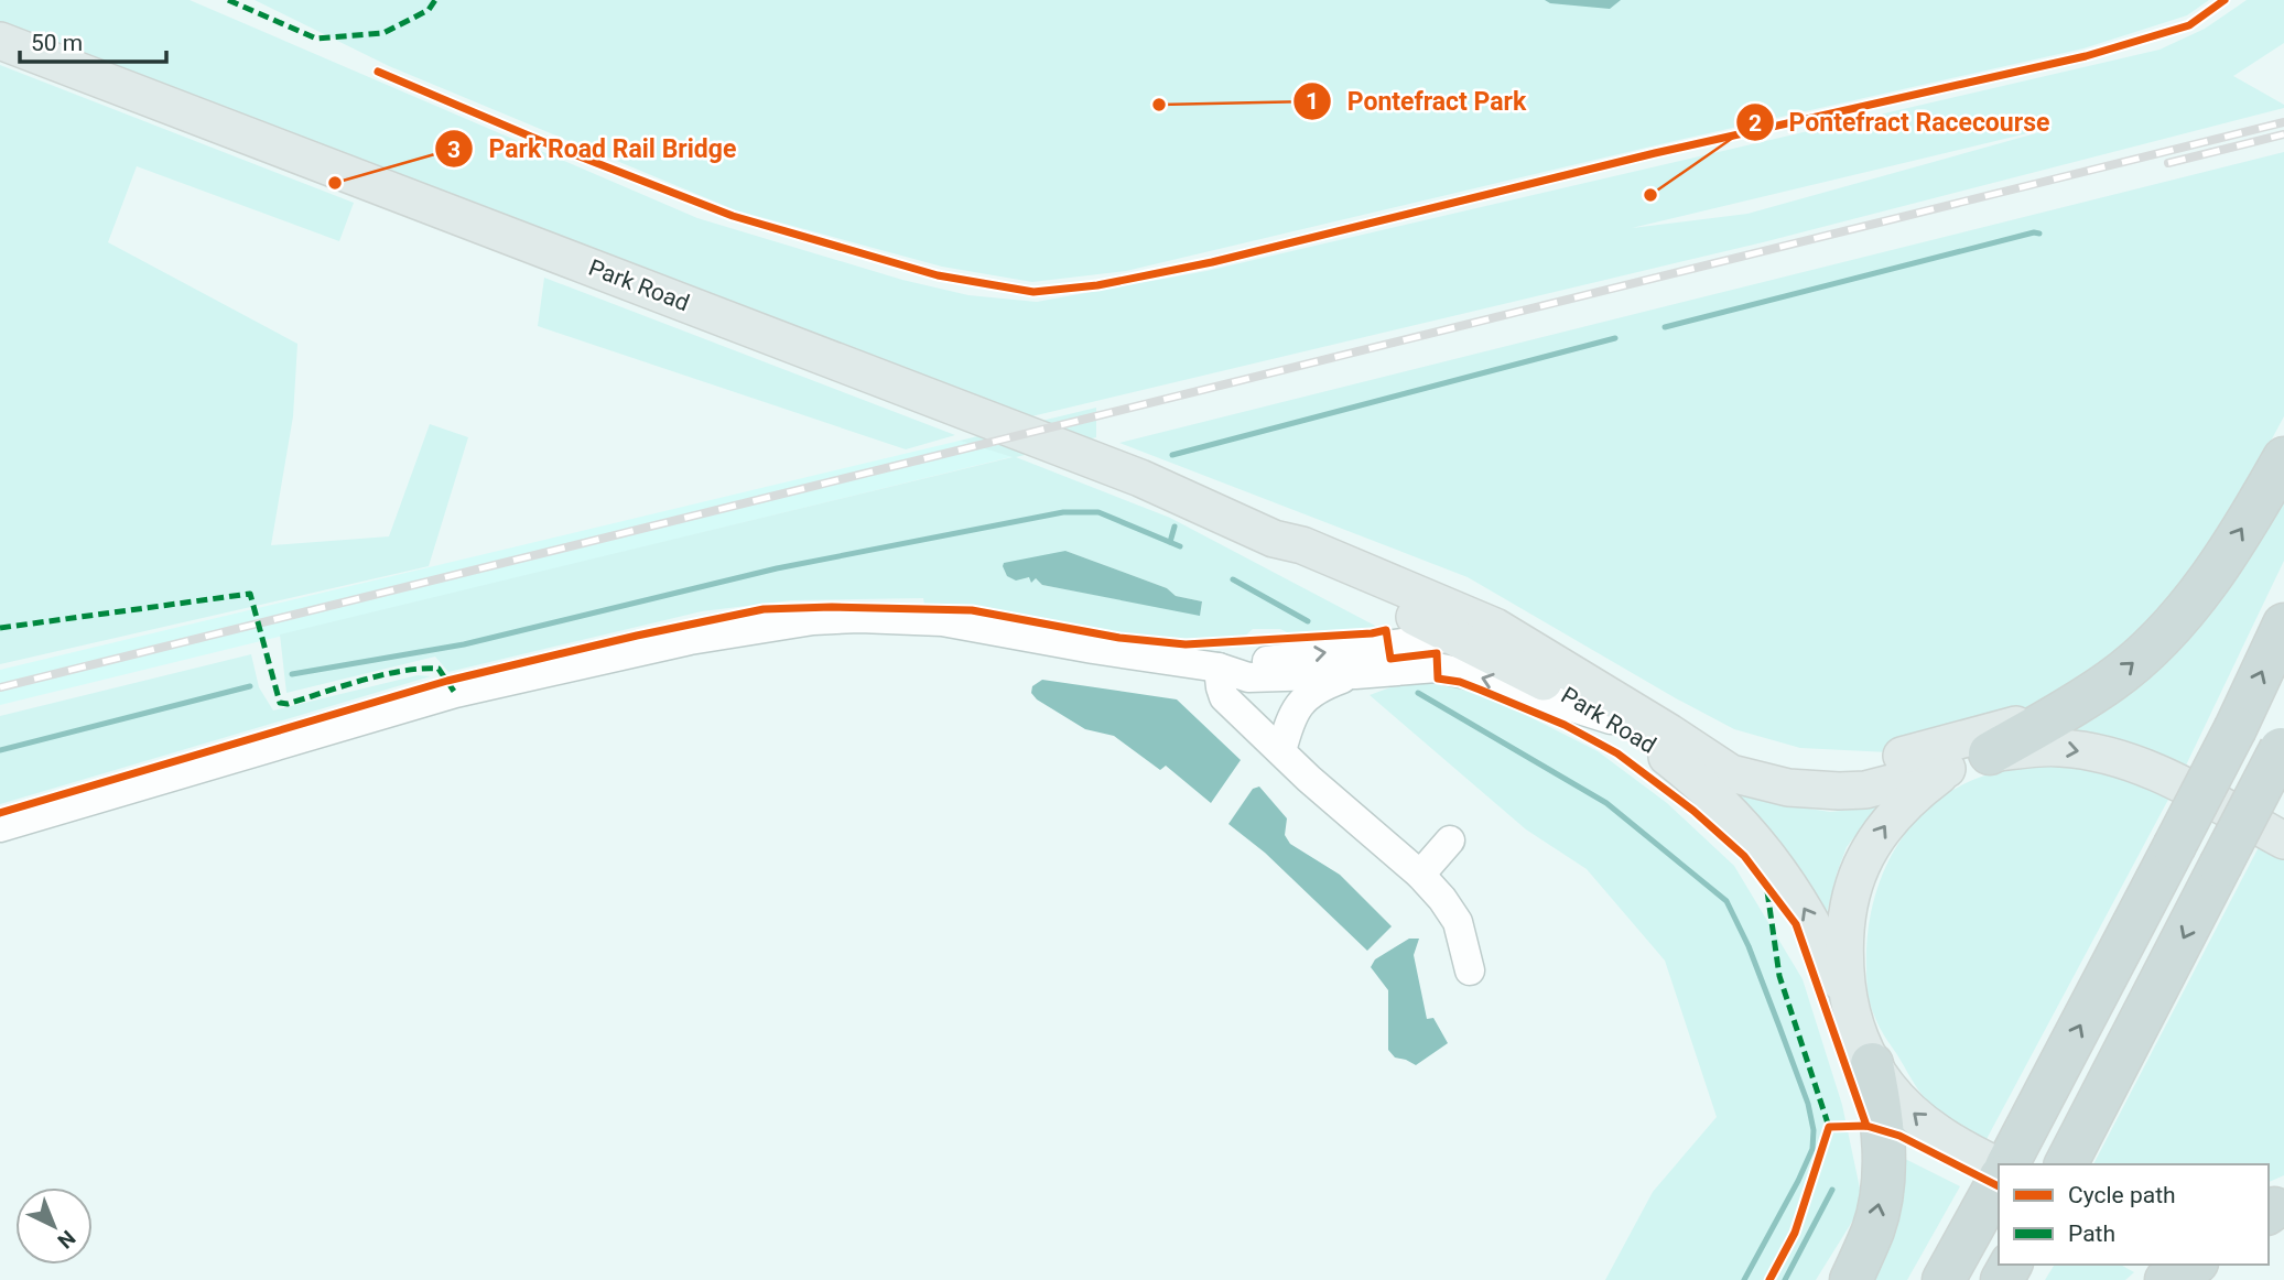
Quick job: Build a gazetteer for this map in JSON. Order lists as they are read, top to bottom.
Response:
{
  "streets": {
    "main road": ["Park Road"]
  },
  "places": ["Pontefract Park", "Park Road Rail Bridge", "Pontefract Racecourse"],
  "legend": ["Cycle path", "Path"],
  "scale_bar": "50 m",
  "north": "bottom right"
}
